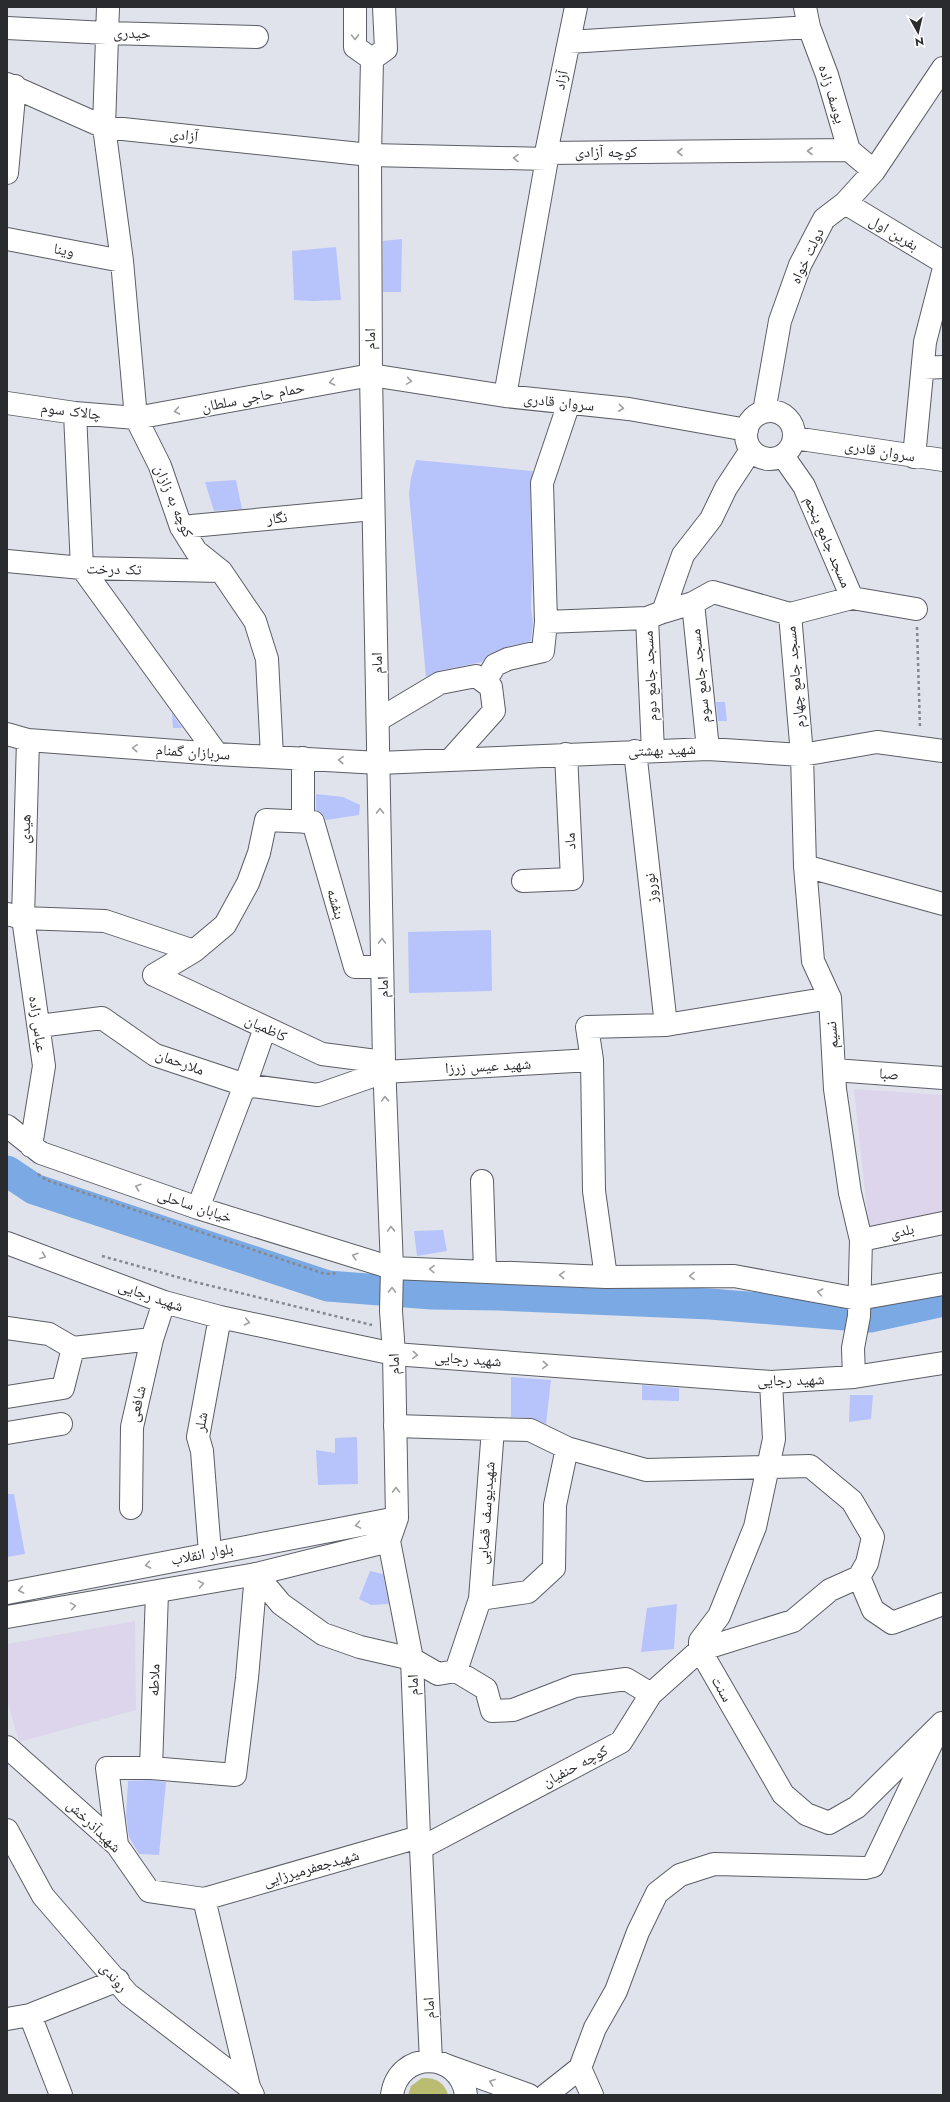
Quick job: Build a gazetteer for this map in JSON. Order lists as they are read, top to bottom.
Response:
{
  "streets": {
    "street": [
      "حیدری",
      "آزاد",
      "یوسف زاده",
      "آزادی",
      "کوچه آزادی",
      "بفرین اول",
      "وینا",
      "دولت خواه",
      "امام",
      "حمام حاجی سلطان",
      "سروان قادری",
      "چالاک سوم",
      "کوچه به زازان",
      "نگار",
      "مسجد جامع پنجم",
      "تک درخت",
      "مسجد جامع دوم",
      "مسجد جامع سوم",
      "مسجد جامع چهارم",
      "شهید بهشتی",
      "سربازان گمنام",
      "هیدی",
      "ماد",
      "نوروز",
      "بنفشه",
      "عباس زاده",
      "کاظمیان",
      "نسیم",
      "ملارحمان",
      "شهید عیس زرزا",
      "صبا",
      "خیابان ساحلی",
      "بلدی",
      "شهید رجایی",
      "شافعی",
      "شلر",
      "شهیدیوسف قصابی",
      "بلوار انقلاب",
      "ملاطه",
      "سنت",
      "کوچه حنفیان",
      "شهیدآذرخش",
      "شهیدجعفرمیرزایی",
      "روندی"
    ]
  },
  "crossings": [
    ["آزاد", "کوچه آزادی"],
    ["آزاد", "سروان قادری"],
    ["یوسف زاده", "کوچه آزادی"],
    ["آزادی", "کوچه آزادی"],
    ["آزادی", "امام"],
    ["کوچه آزادی", "امام"],
    ["بفرین اول", "دولت خواه"],
    ["دولت خواه", "سروان قادری"],
    ["دولت خواه", "مسجد جامع پنجم"],
    ["امام", "حمام حاجی سلطان"],
    ["امام", "سروان قادری"],
    ["امام", "نگار"],
    ["امام", "شهید بهشتی"],
    ["امام", "سربازان گمنام"],
    ["امام", "بنفشه"],
    ["امام", "کاظمیان"],
    ["امام", "ملارحمان"],
    ["امام", "شهید عیس زرزا"],
    ["امام", "خیابان ساحلی"],
    ["امام", "شهید رجایی"],
    ["امام", "بلوار انقلاب"],
    ["امام", "کوچه حنفیان"],
    ["امام", "شهیدجعفرمیرزایی"],
    ["حمام حاجی سلطان", "سروان قادری"],
    ["حمام حاجی سلطان", "چالاک سوم"],
    ["حمام حاجی سلطان", "کوچه به زازان"],
    ["سروان قادری", "مسجد جامع پنجم"],
    ["چالاک سوم", "کوچه به زازان"],
    ["کوچه به زازان", "نگار"],
    ["کوچه به زازان", "تک درخت"],
    ["کوچه به زازان", "سربازان گمنام"],
    ["مسجد جامع پنجم", "مسجد جامع چهارم"],
    ["مسجد جامع دوم", "شهید بهشتی"],
    ["مسجد جامع دوم", "نوروز"],
    ["مسجد جامع سوم", "شهید بهشتی"],
    ["مسجد جامع چهارم", "شهید بهشتی"],
    ["مسجد جامع چهارم", "نسیم"],
    ["شهید بهشتی", "سربازان گمنام"],
    ["شهید بهشتی", "ماد"],
    ["شهید بهشتی", "نوروز"],
    ["شهید بهشتی", "نسیم"],
    ["سربازان گمنام", "هیدی"],
    ["هیدی", "عباس زاده"],
    ["عباس زاده", "ملارحمان"],
    ["عباس زاده", "خیابان ساحلی"],
    ["کاظمیان", "ملارحمان"],
    ["کاظمیان", "شهید عیس زرزا"],
    ["نسیم", "صبا"],
    ["نسیم", "خیابان ساحلی"],
    ["نسیم", "بلدی"],
    ["نسیم", "شهید رجایی"],
    ["ملارحمان", "شهید عیس زرزا"],
    ["شهید رجایی", "شافعی"],
    ["شهید رجایی", "شلر"],
    ["شلر", "بلوار انقلاب"],
    ["بلوار انقلاب", "ملاطه"],
    ["سنت", "کوچه حنفیان"],
    ["کوچه حنفیان", "شهیدجعفرمیرزایی"],
    ["شهیدآذرخش", "شهیدجعفرمیرزایی"]
  ],
  "one_way": ["حمام حاجی سلطان", "سروان قادری"],
  "north": "bottom"
}
